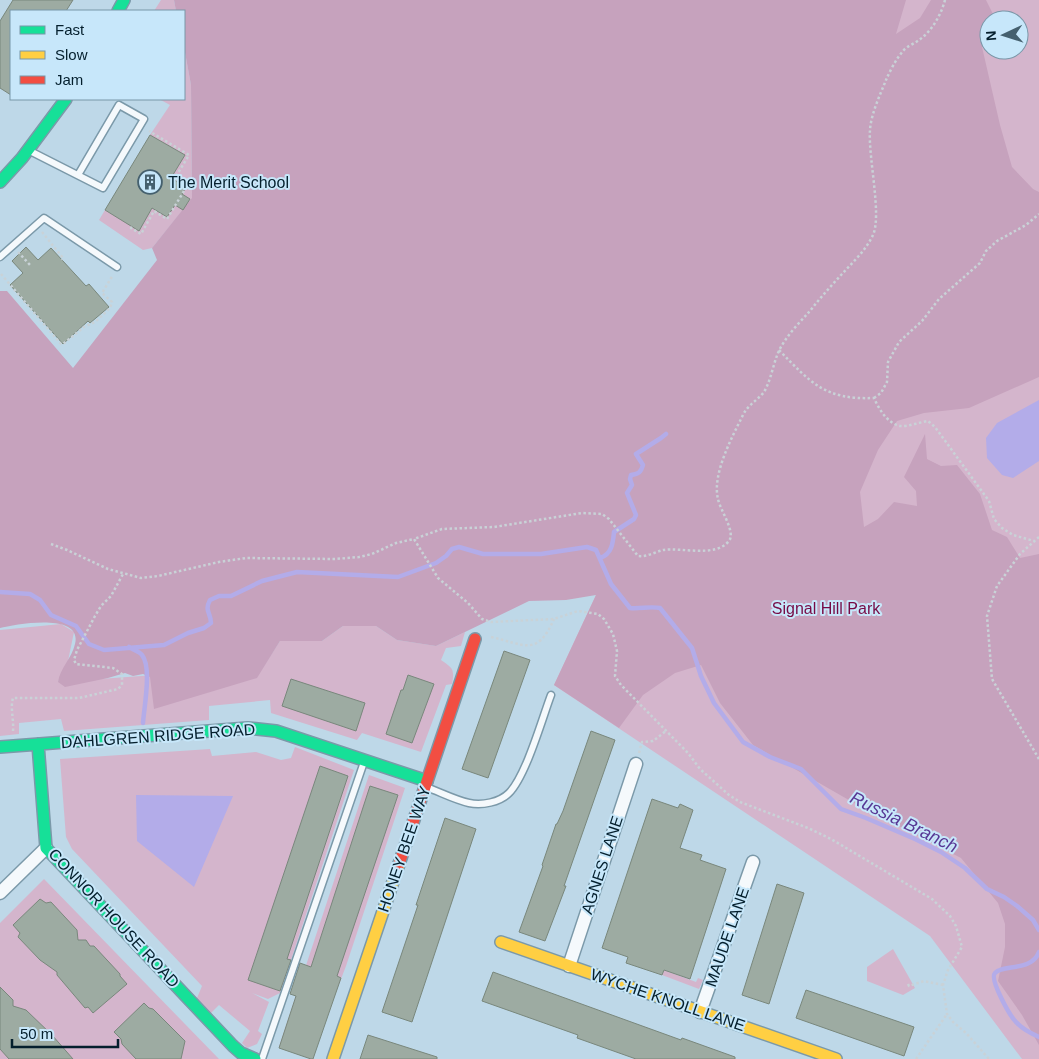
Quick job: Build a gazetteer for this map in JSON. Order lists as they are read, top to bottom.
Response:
{
  "streets": {
    "street": [
      "DAHLGREN RIDGE ROAD",
      "HONEY BEE WAY",
      "AGNES LANE",
      "CONNOR HOUSE ROAD",
      "MAUDE LANE",
      "WYCHE KNOLL LANE"
    ]
  },
  "crossings": [
    ["DAHLGREN RIDGE ROAD", "HONEY BEE WAY"],
    ["DAHLGREN RIDGE ROAD", "CONNOR HOUSE ROAD"],
    ["AGNES LANE", "WYCHE KNOLL LANE"],
    ["MAUDE LANE", "WYCHE KNOLL LANE"]
  ],
  "water": ["Russia Branch"],
  "parks": ["Signal Hill Park"],
  "places": {
    "building": ["The Merit School"]
  },
  "legend": ["Fast", "Slow", "Jam"],
  "scale_bar": "50 m",
  "north": "left"
}
